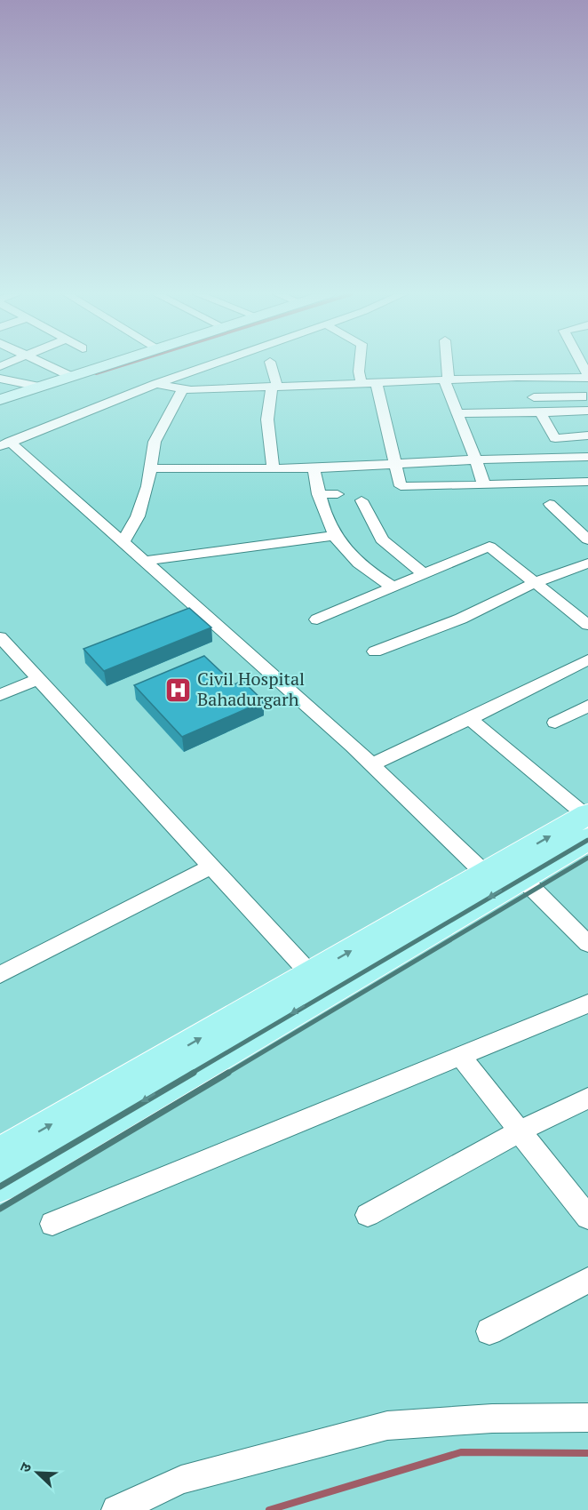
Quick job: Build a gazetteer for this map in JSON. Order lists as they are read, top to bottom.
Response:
{
  "places": {
    "hospital": ["Civil Hospital Bahadurgarh"]
  },
  "north": "top left"
}
